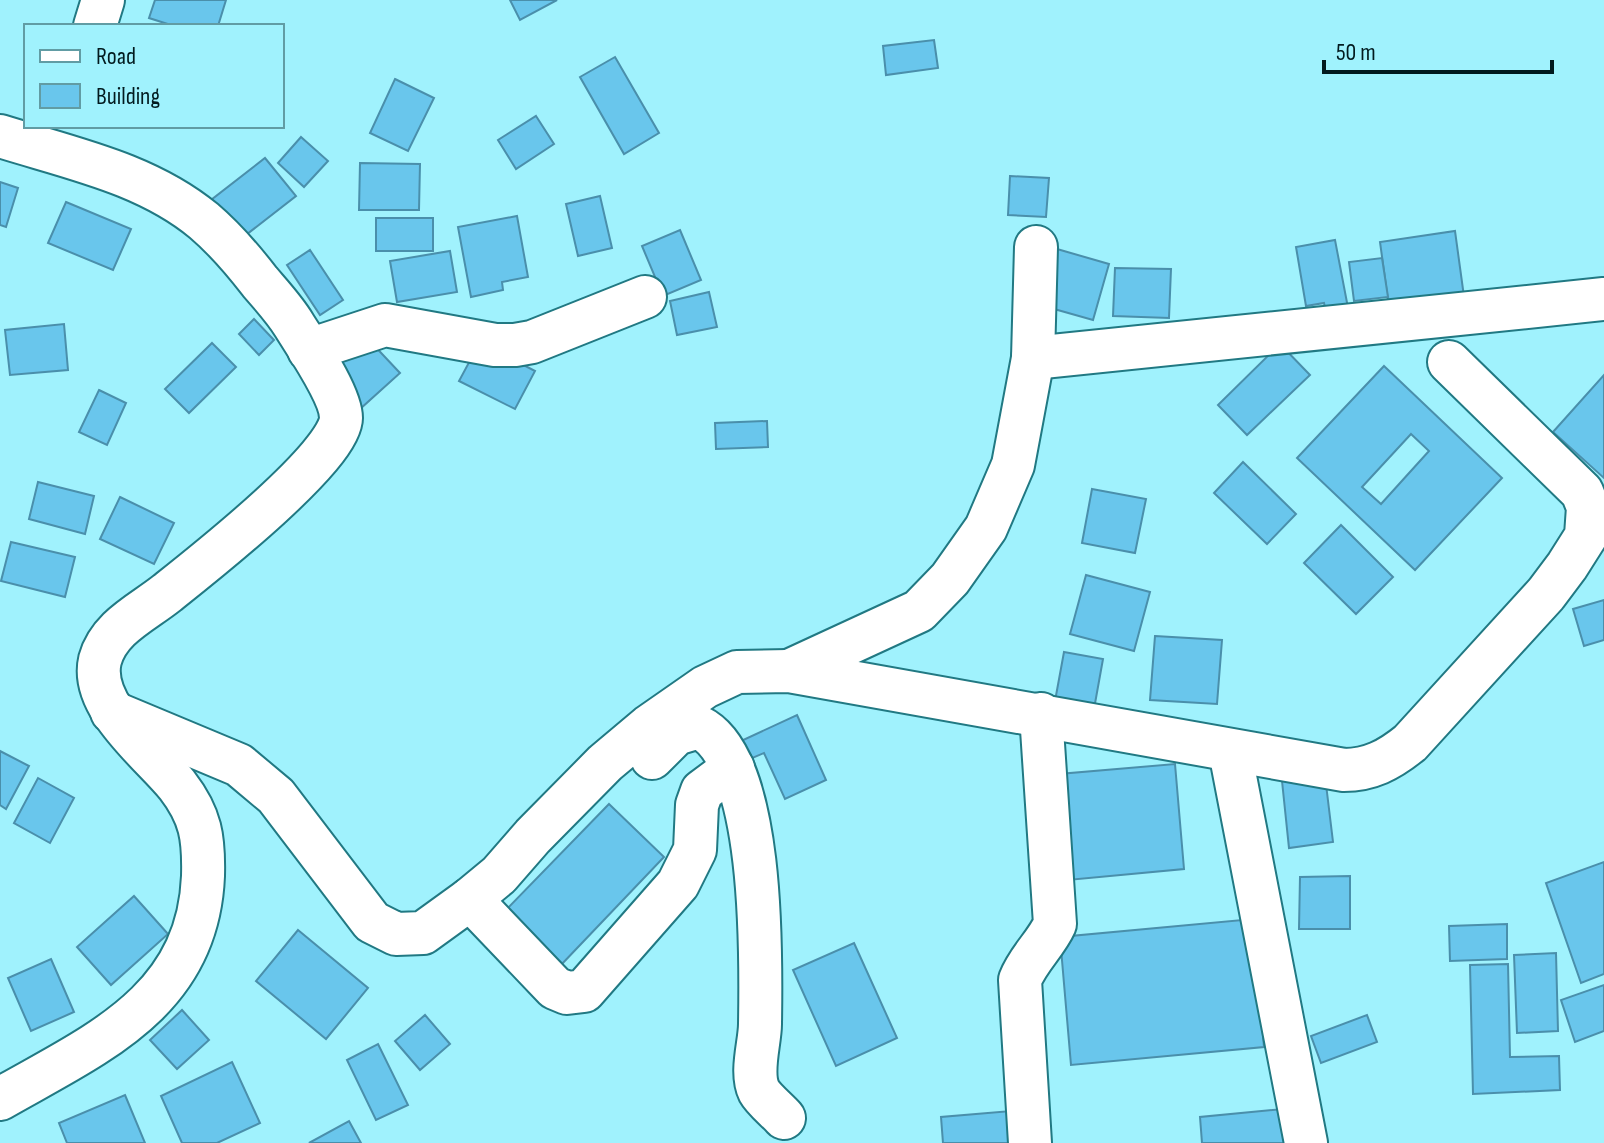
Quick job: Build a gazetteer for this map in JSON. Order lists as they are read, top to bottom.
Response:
{
  "legend": ["Road", "Building"],
  "scale_bar": "50 m"
}
